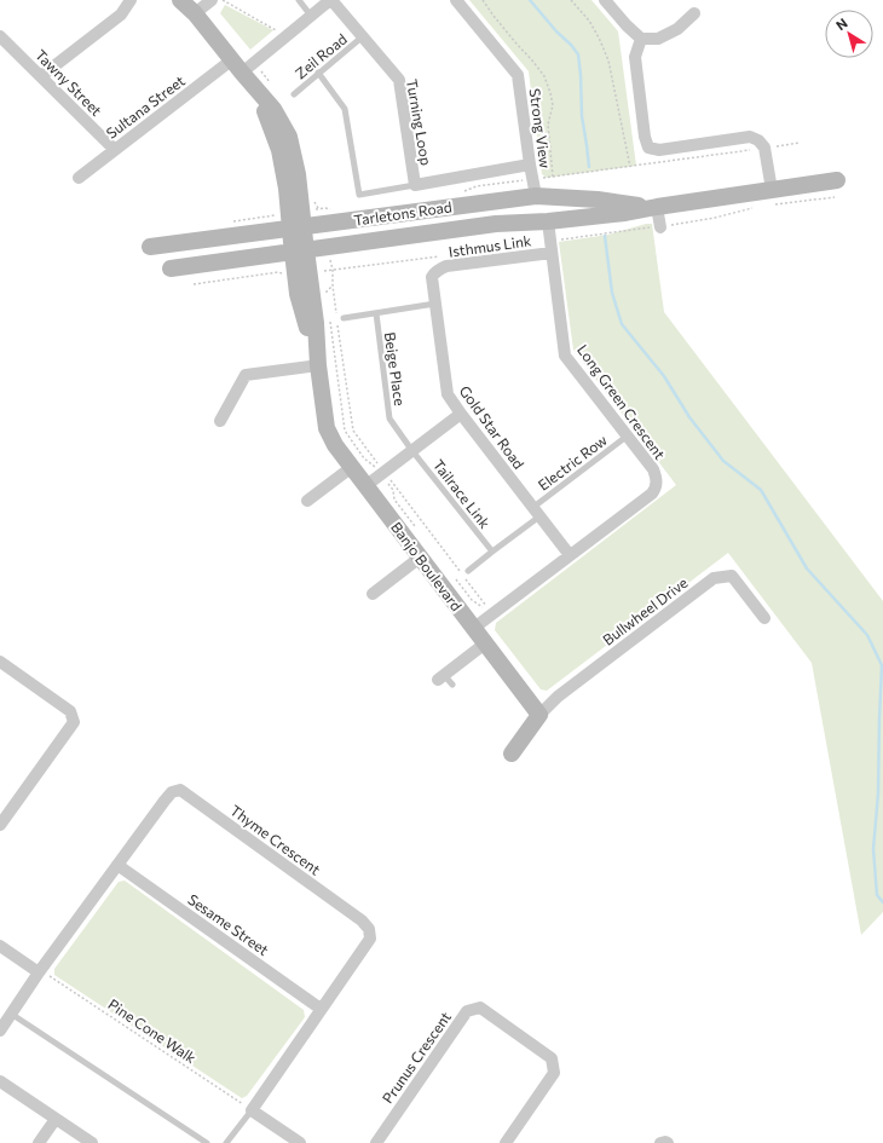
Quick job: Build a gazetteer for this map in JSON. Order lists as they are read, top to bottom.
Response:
{
  "streets": {
    "street": [
      "Tawny Street",
      "Sultana Street",
      "Turning Loop",
      "Strong View",
      "Tarletons Road",
      "Isthmus Link",
      "Long Green Crescent",
      "Gold Star Road",
      "Banjo Boulevard",
      "Bullwheel Drive",
      "Thyme Crescent",
      "Sesame Street",
      "Prunus Crescent"
    ],
    "lane": [
      "Zeil Road",
      "Beige Place",
      "Electric Row",
      "Tailrace Link"
    ],
    "path": ["Pine Cone Walk"]
  },
  "crossings": [
    ["Zeil Road", "Turning Loop"],
    ["Tawny Street", "Sultana Street"],
    ["Sultana Street", "Banjo Boulevard"],
    ["Turning Loop", "Strong View"],
    ["Strong View", "Tarletons Road"],
    ["Tarletons Road", "Long Green Crescent"],
    ["Tarletons Road", "Banjo Boulevard"],
    ["Isthmus Link", "Long Green Crescent"],
    ["Isthmus Link", "Gold Star Road"],
    ["Beige Place", "Tailrace Link"],
    ["Long Green Crescent", "Gold Star Road"],
    ["Long Green Crescent", "Electric Row"],
    ["Long Green Crescent", "Banjo Boulevard"],
    ["Gold Star Road", "Electric Row"],
    ["Electric Row", "Tailrace Link"],
    ["Banjo Boulevard", "Bullwheel Drive"],
    ["Thyme Crescent", "Sesame Street"],
    ["Thyme Crescent", "Pine Cone Walk"]
  ],
  "north": "top left"
}
